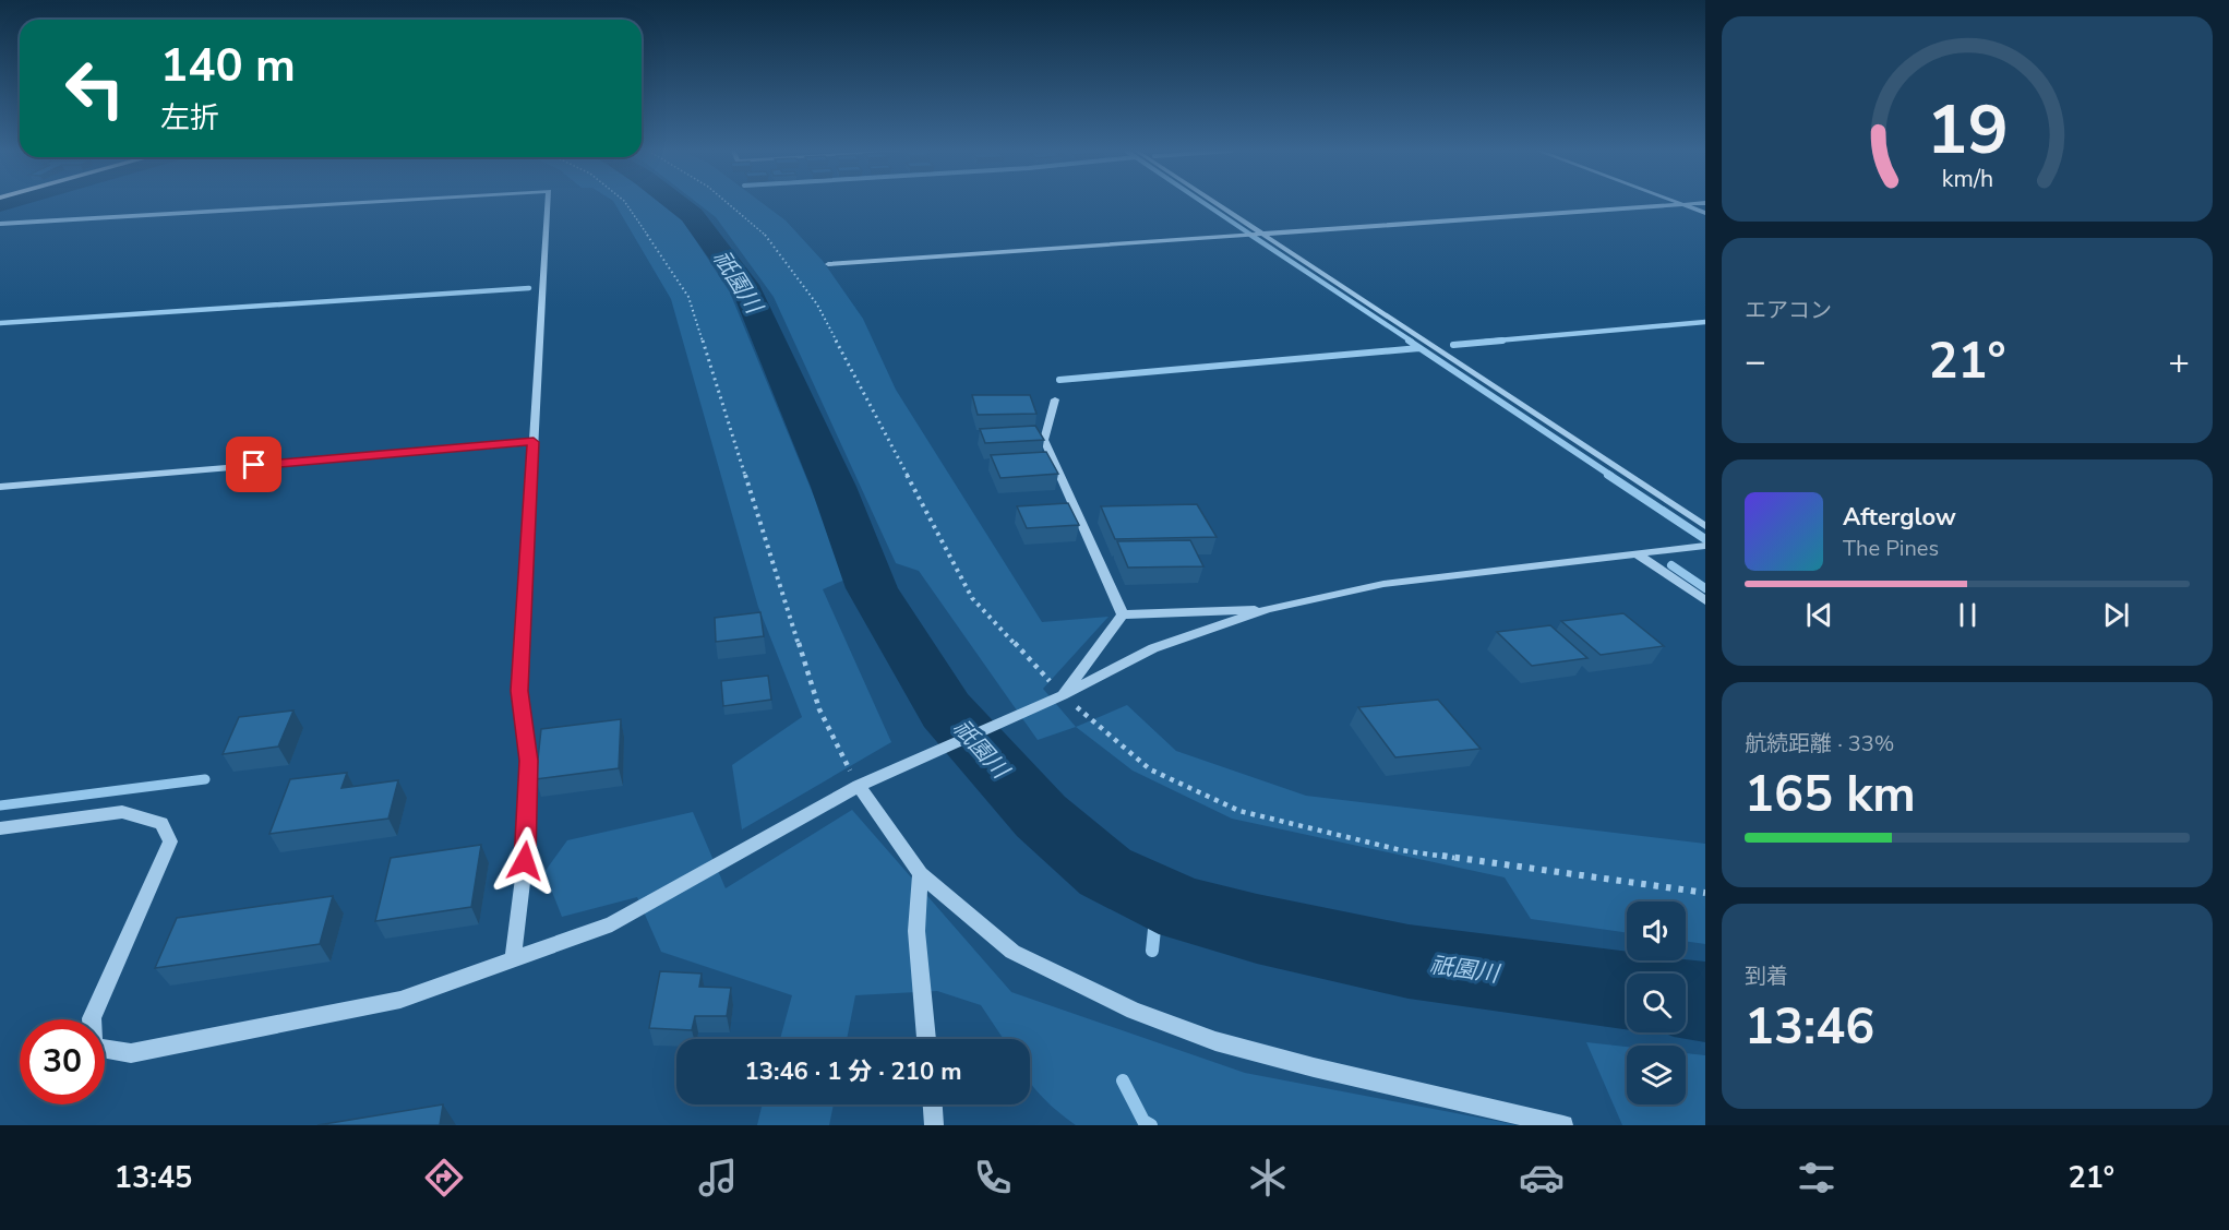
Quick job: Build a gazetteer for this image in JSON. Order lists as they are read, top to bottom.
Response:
{
  "water": ["祇園川"],
  "page": {
    "turn": ["140 m", "左折"],
    "tile": [
      "エアコン",
      ["航続距離 · 33%", "165 km"],
      ["到着", "13:46"]
    ],
    "heat": ["−", "21°", "+"],
    "song": ["Afterglow", "The Pines"],
    "limit": "30",
    "trip": "13:46 · 1 分 · 210 m",
    "tabs": ["13:45", "21°"],
    "gauge": ["19", "km/h"]
  }
}
